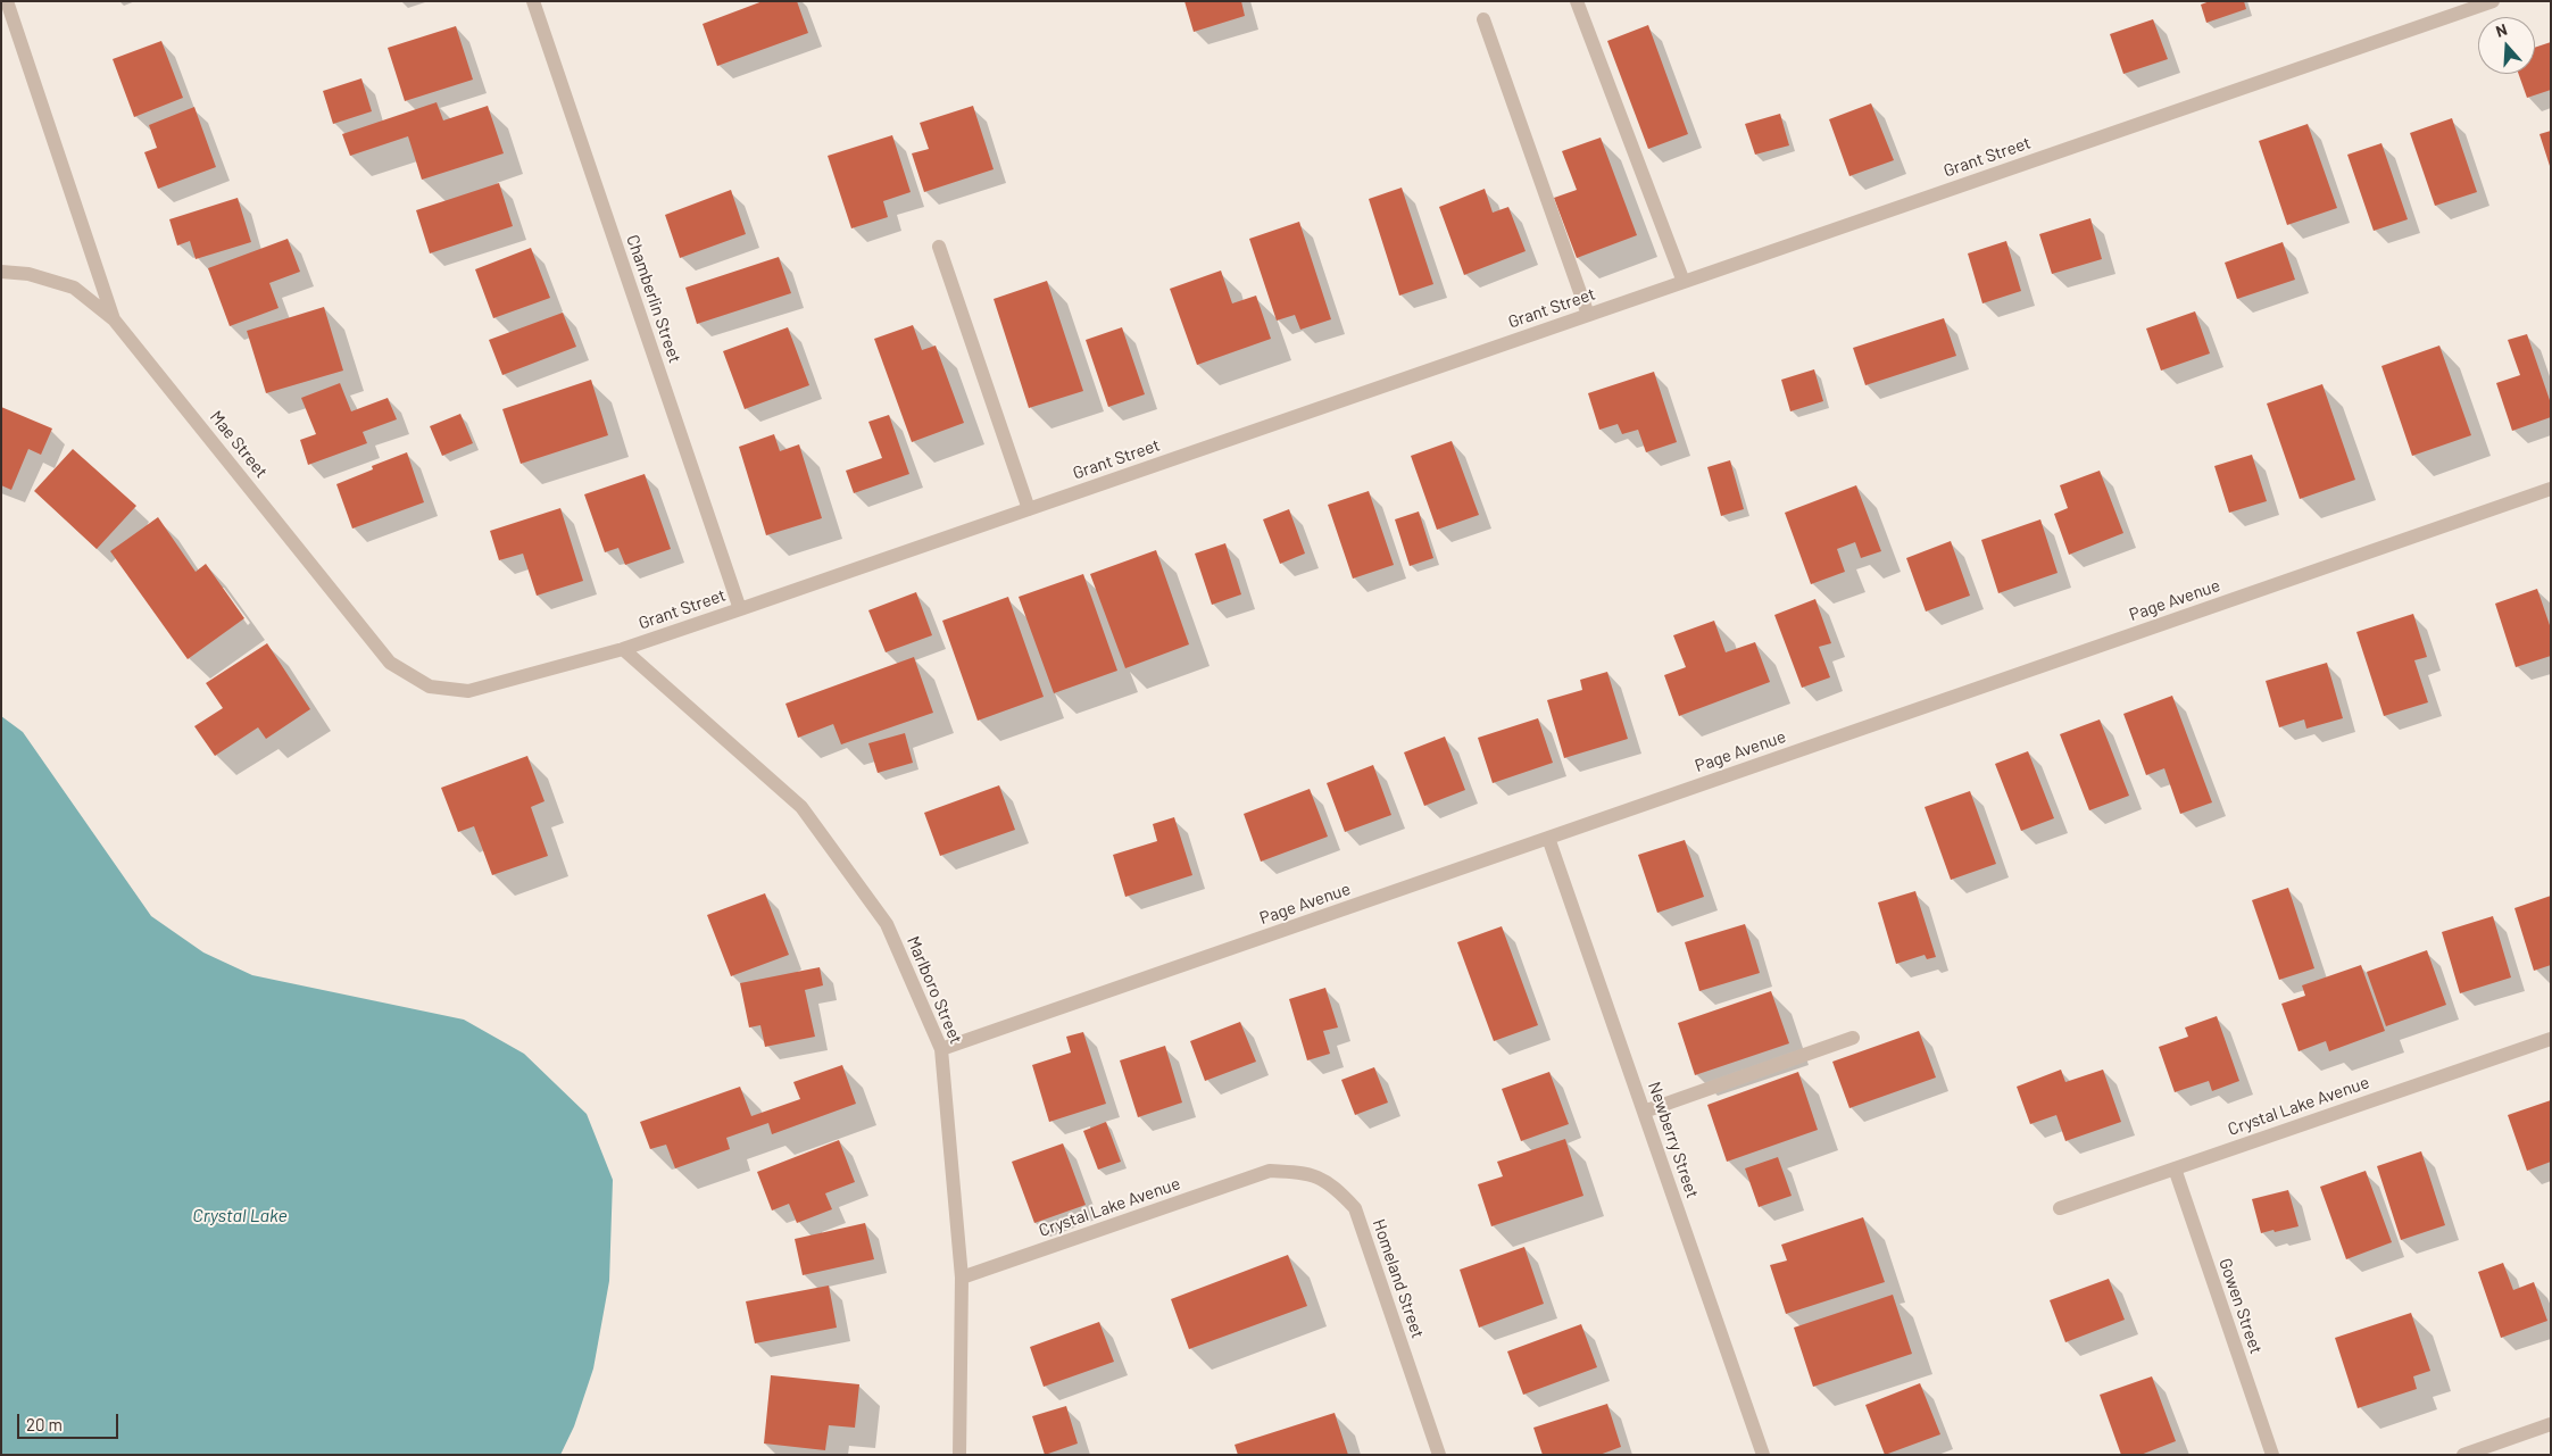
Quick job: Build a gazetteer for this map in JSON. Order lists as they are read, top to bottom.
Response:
{
  "streets": {
    "street": [
      "Grant Street",
      "Chamberlin Street",
      "Mae Street",
      "Page Avenue",
      "Marlboro Street",
      "Crystal Lake Avenue",
      "Newberry Street",
      "Homeland Street",
      "Gowen Street"
    ]
  },
  "crossings": [
    ["Grant Street", "Chamberlin Street"],
    ["Grant Street", "Mae Street"],
    ["Grant Street", "Marlboro Street"],
    ["Mae Street", "Marlboro Street"],
    ["Page Avenue", "Marlboro Street"],
    ["Page Avenue", "Newberry Street"],
    ["Marlboro Street", "Crystal Lake Avenue"],
    ["Crystal Lake Avenue", "Homeland Street"],
    ["Crystal Lake Avenue", "Gowen Street"]
  ],
  "water": ["Crystal Lake"],
  "scale_bar": "20 m",
  "north": "top"
}
